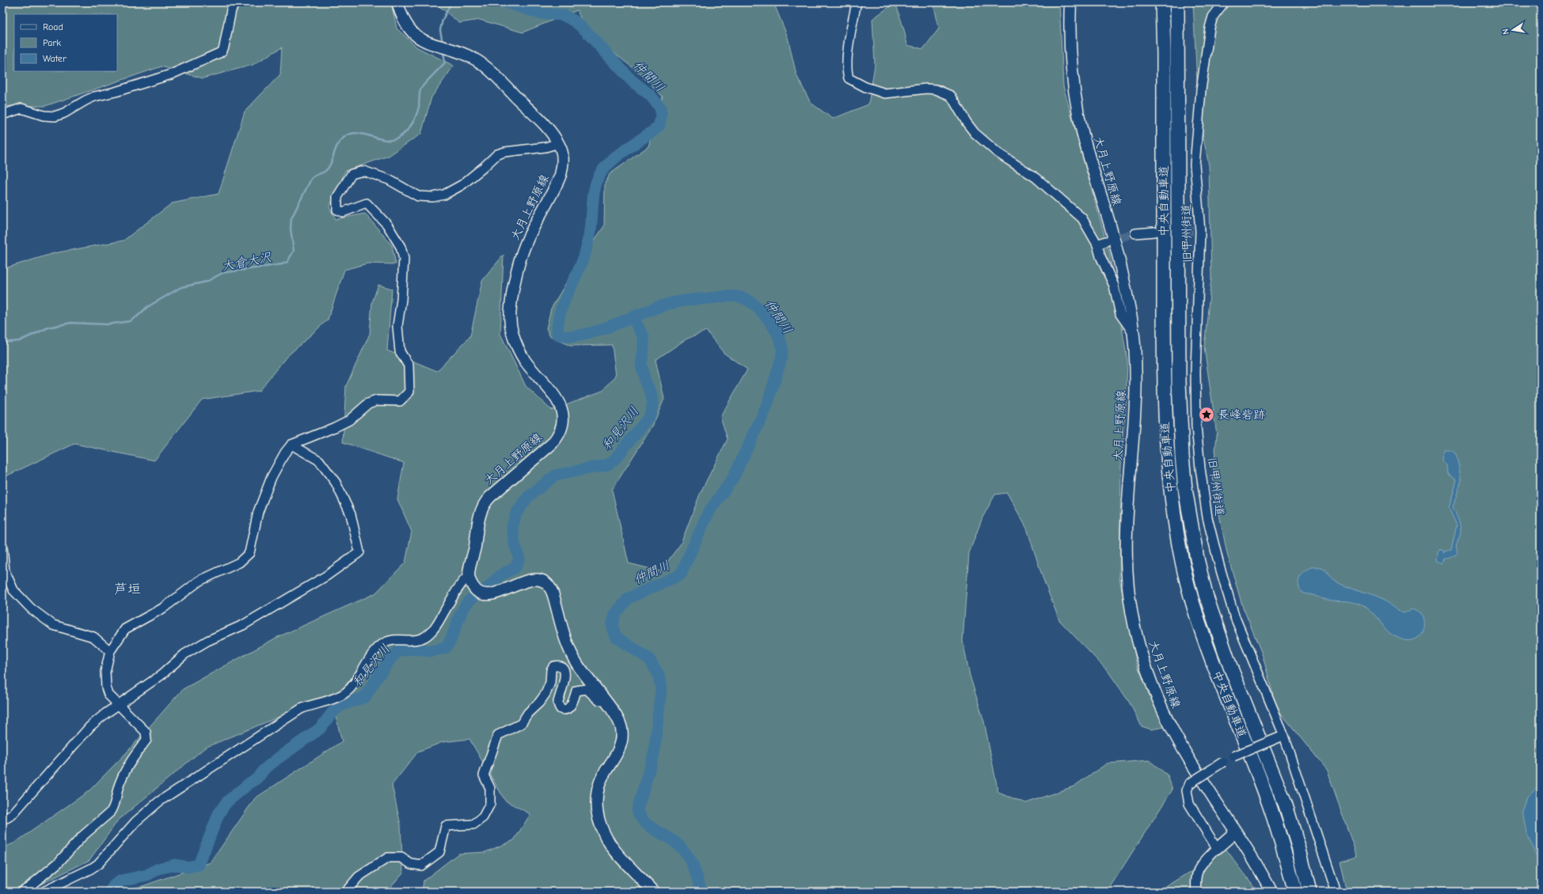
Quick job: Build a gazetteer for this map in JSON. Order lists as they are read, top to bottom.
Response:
{
  "streets": {
    "highway": ["中央自動車道"],
    "main road": ["大月上野原線"],
    "street": ["旧甲州街道"]
  },
  "districts": ["芦垣"],
  "water": ["仲間川", "大倉大沢", "和見沢川"],
  "places": {
    "place": ["長峰砦跡"]
  },
  "legend": ["Road", "Park", "Water"],
  "north": "left"
}
